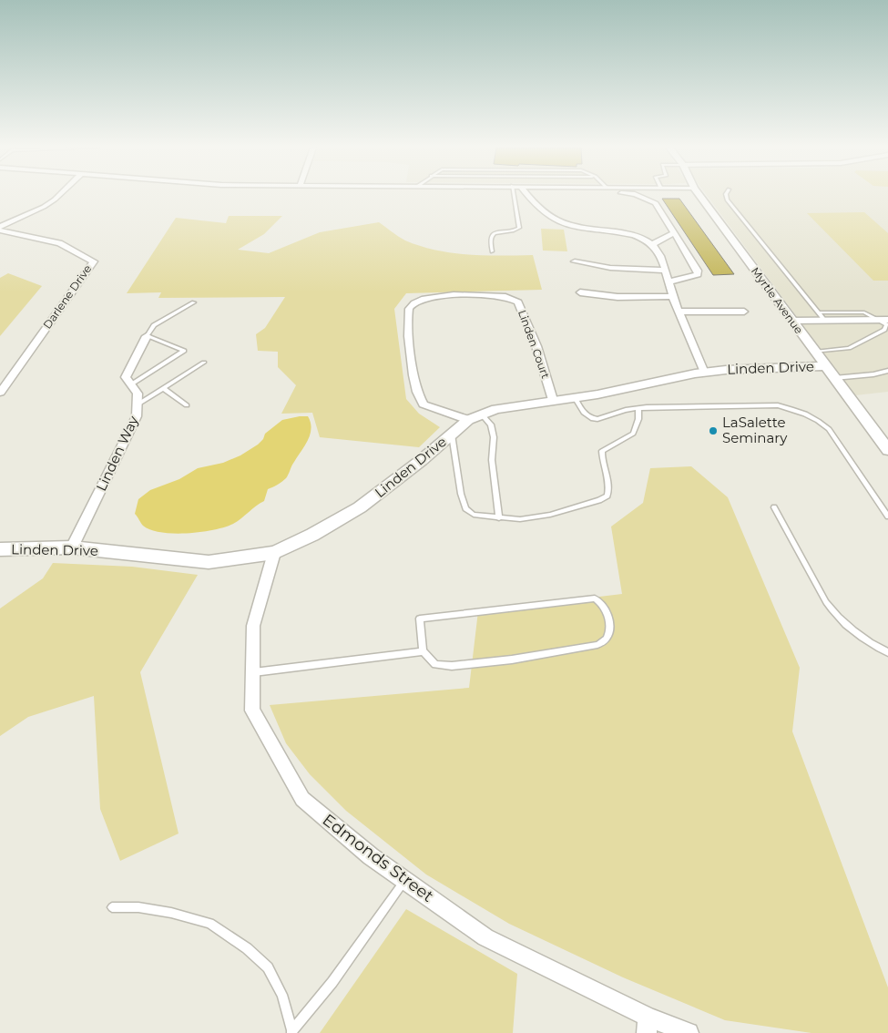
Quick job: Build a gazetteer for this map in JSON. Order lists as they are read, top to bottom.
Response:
{
  "streets": {
    "street": [
      "Darlene Drive",
      "Myrtle Avenue",
      "Linden Court",
      "Linden Drive",
      "Linden Way",
      "Edmonds Street"
    ]
  },
  "crossings": [
    ["Myrtle Avenue", "Linden Drive"],
    ["Linden Court", "Linden Drive"],
    ["Linden Drive", "Linden Way"],
    ["Linden Drive", "Edmonds Street"]
  ],
  "places": ["LaSalette Seminary"]
}
